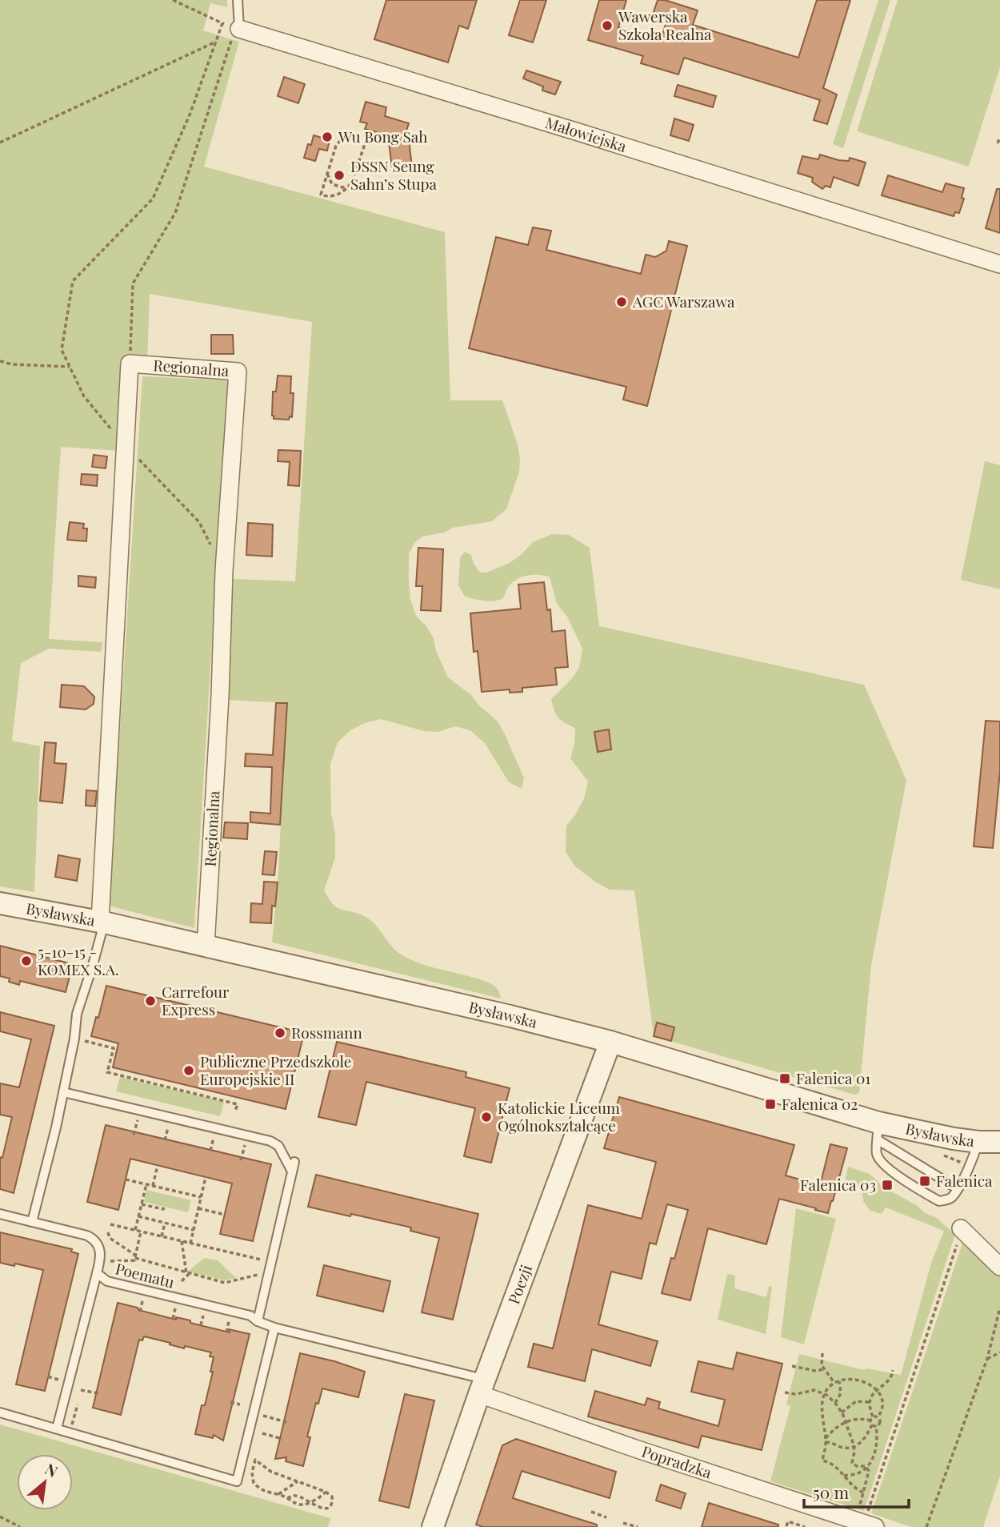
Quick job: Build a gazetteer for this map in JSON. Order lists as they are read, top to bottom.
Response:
{
  "streets": {
    "street": [
      "Małowiejska",
      "Regionalna",
      "Bysławska",
      "Poezji",
      "Popradzka"
    ],
    "lane": ["Poematu"]
  },
  "crossings": [
    ["Regionalna", "Bysławska"],
    ["Bysławska", "Poezji"],
    ["Poematu", "Poezji"],
    ["Poematu", "Popradzka"],
    ["Poezji", "Popradzka"]
  ],
  "places": {
    "other": [
      "Wawerska Szkoła Realna",
      "Wu Bong Sah",
      "DSSN Seung Sahn’s Stupa",
      "AGC Warszawa",
      "5-10-15 - KOMEX S.A.",
      "Carrefour Express",
      "Rossmann",
      "Publiczne Przedszkole Europejskie II",
      "Katolickie Liceum Ogólnokształcące"
    ],
    "transit": [
      "Falenica 01",
      "Falenica 02",
      "Falenica",
      "Falenica 03"
    ]
  },
  "scale_bar": "50 m",
  "north": "top right"
}
